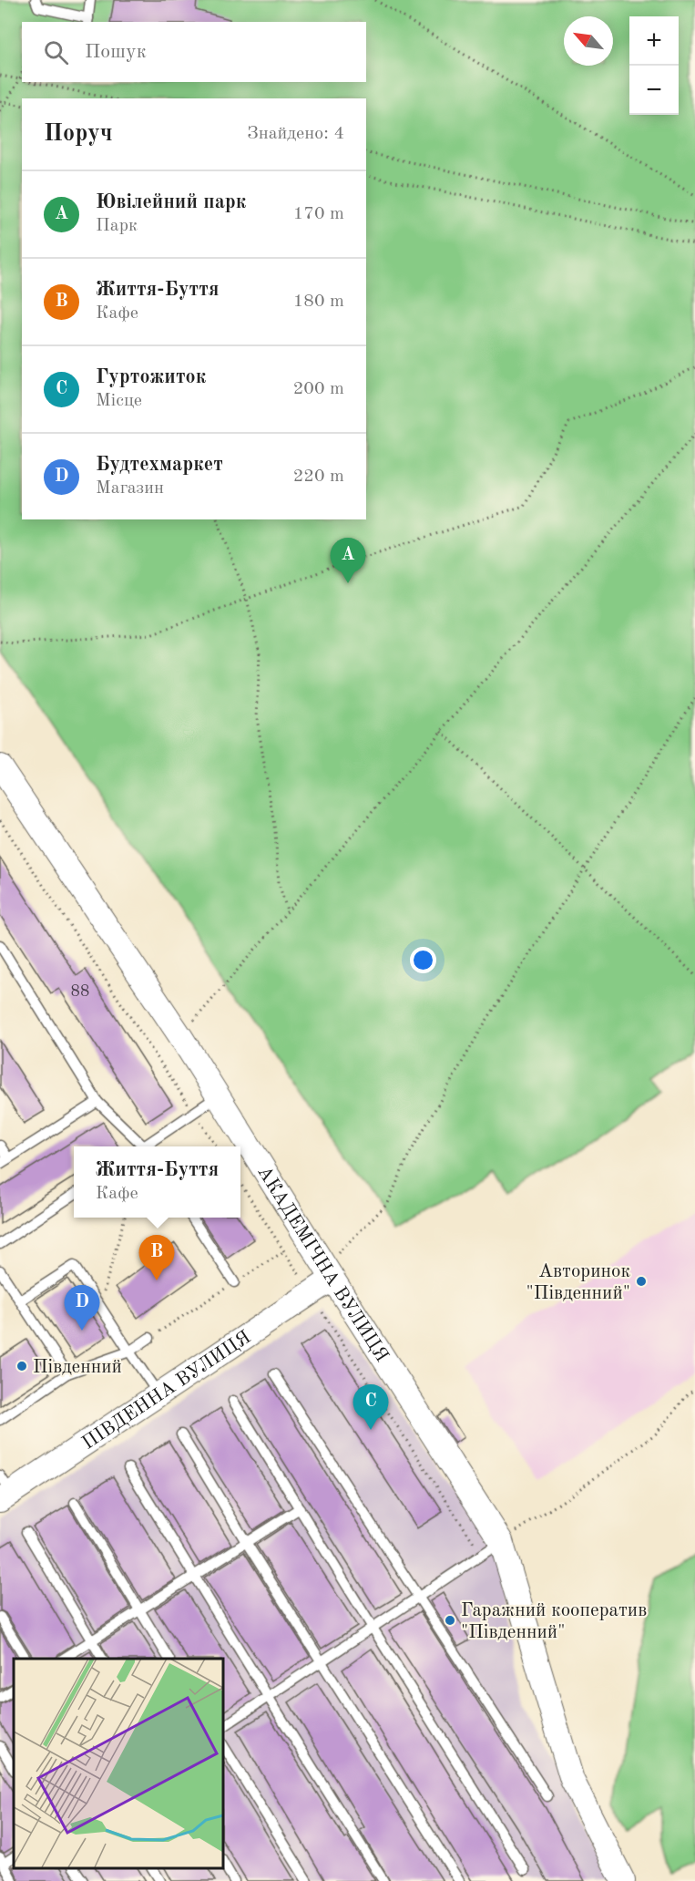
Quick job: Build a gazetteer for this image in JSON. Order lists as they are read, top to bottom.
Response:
{
  "streets": {
    "street": ["АКАДЕМІЧНА ВУЛИЦЯ", "ПІВДЕННА ВУЛИЦЯ"]
  },
  "crossings": [
    ["АКАДЕМІЧНА ВУЛИЦЯ", "ПІВДЕННА ВУЛИЦЯ"]
  ],
  "places": ["Авторинок \"Південний\"", "Південний", "Гаражний кооператив \"Південний\""],
  "house_numbers": ["88"],
  "north": "top left",
  "page": {
    "map_buttons": ["+", "−"],
    "search": "Пошук",
    "heading": ["Поруч", "Знайдено: 4"],
    "list": [
      {
        "mark": "A",
        "name": "Ювілейний парк",
        "note": "Парк",
        "value": "170 m"
      },
      {
        "mark": "B",
        "name": "Життя-Буття",
        "note": "Кафе",
        "value": "180 m"
      },
      {
        "mark": "C",
        "name": "Гуртожиток",
        "note": "Місце",
        "value": "200 m"
      },
      {
        "mark": "D",
        "name": "Будтехмаркет",
        "note": "Магазин",
        "value": "220 m"
      }
    ],
    "pins": [
      "A",
      "B",
      "D",
      "C"
    ],
    "popup": ["Життя-Буття", "Кафе"]
  }
}
